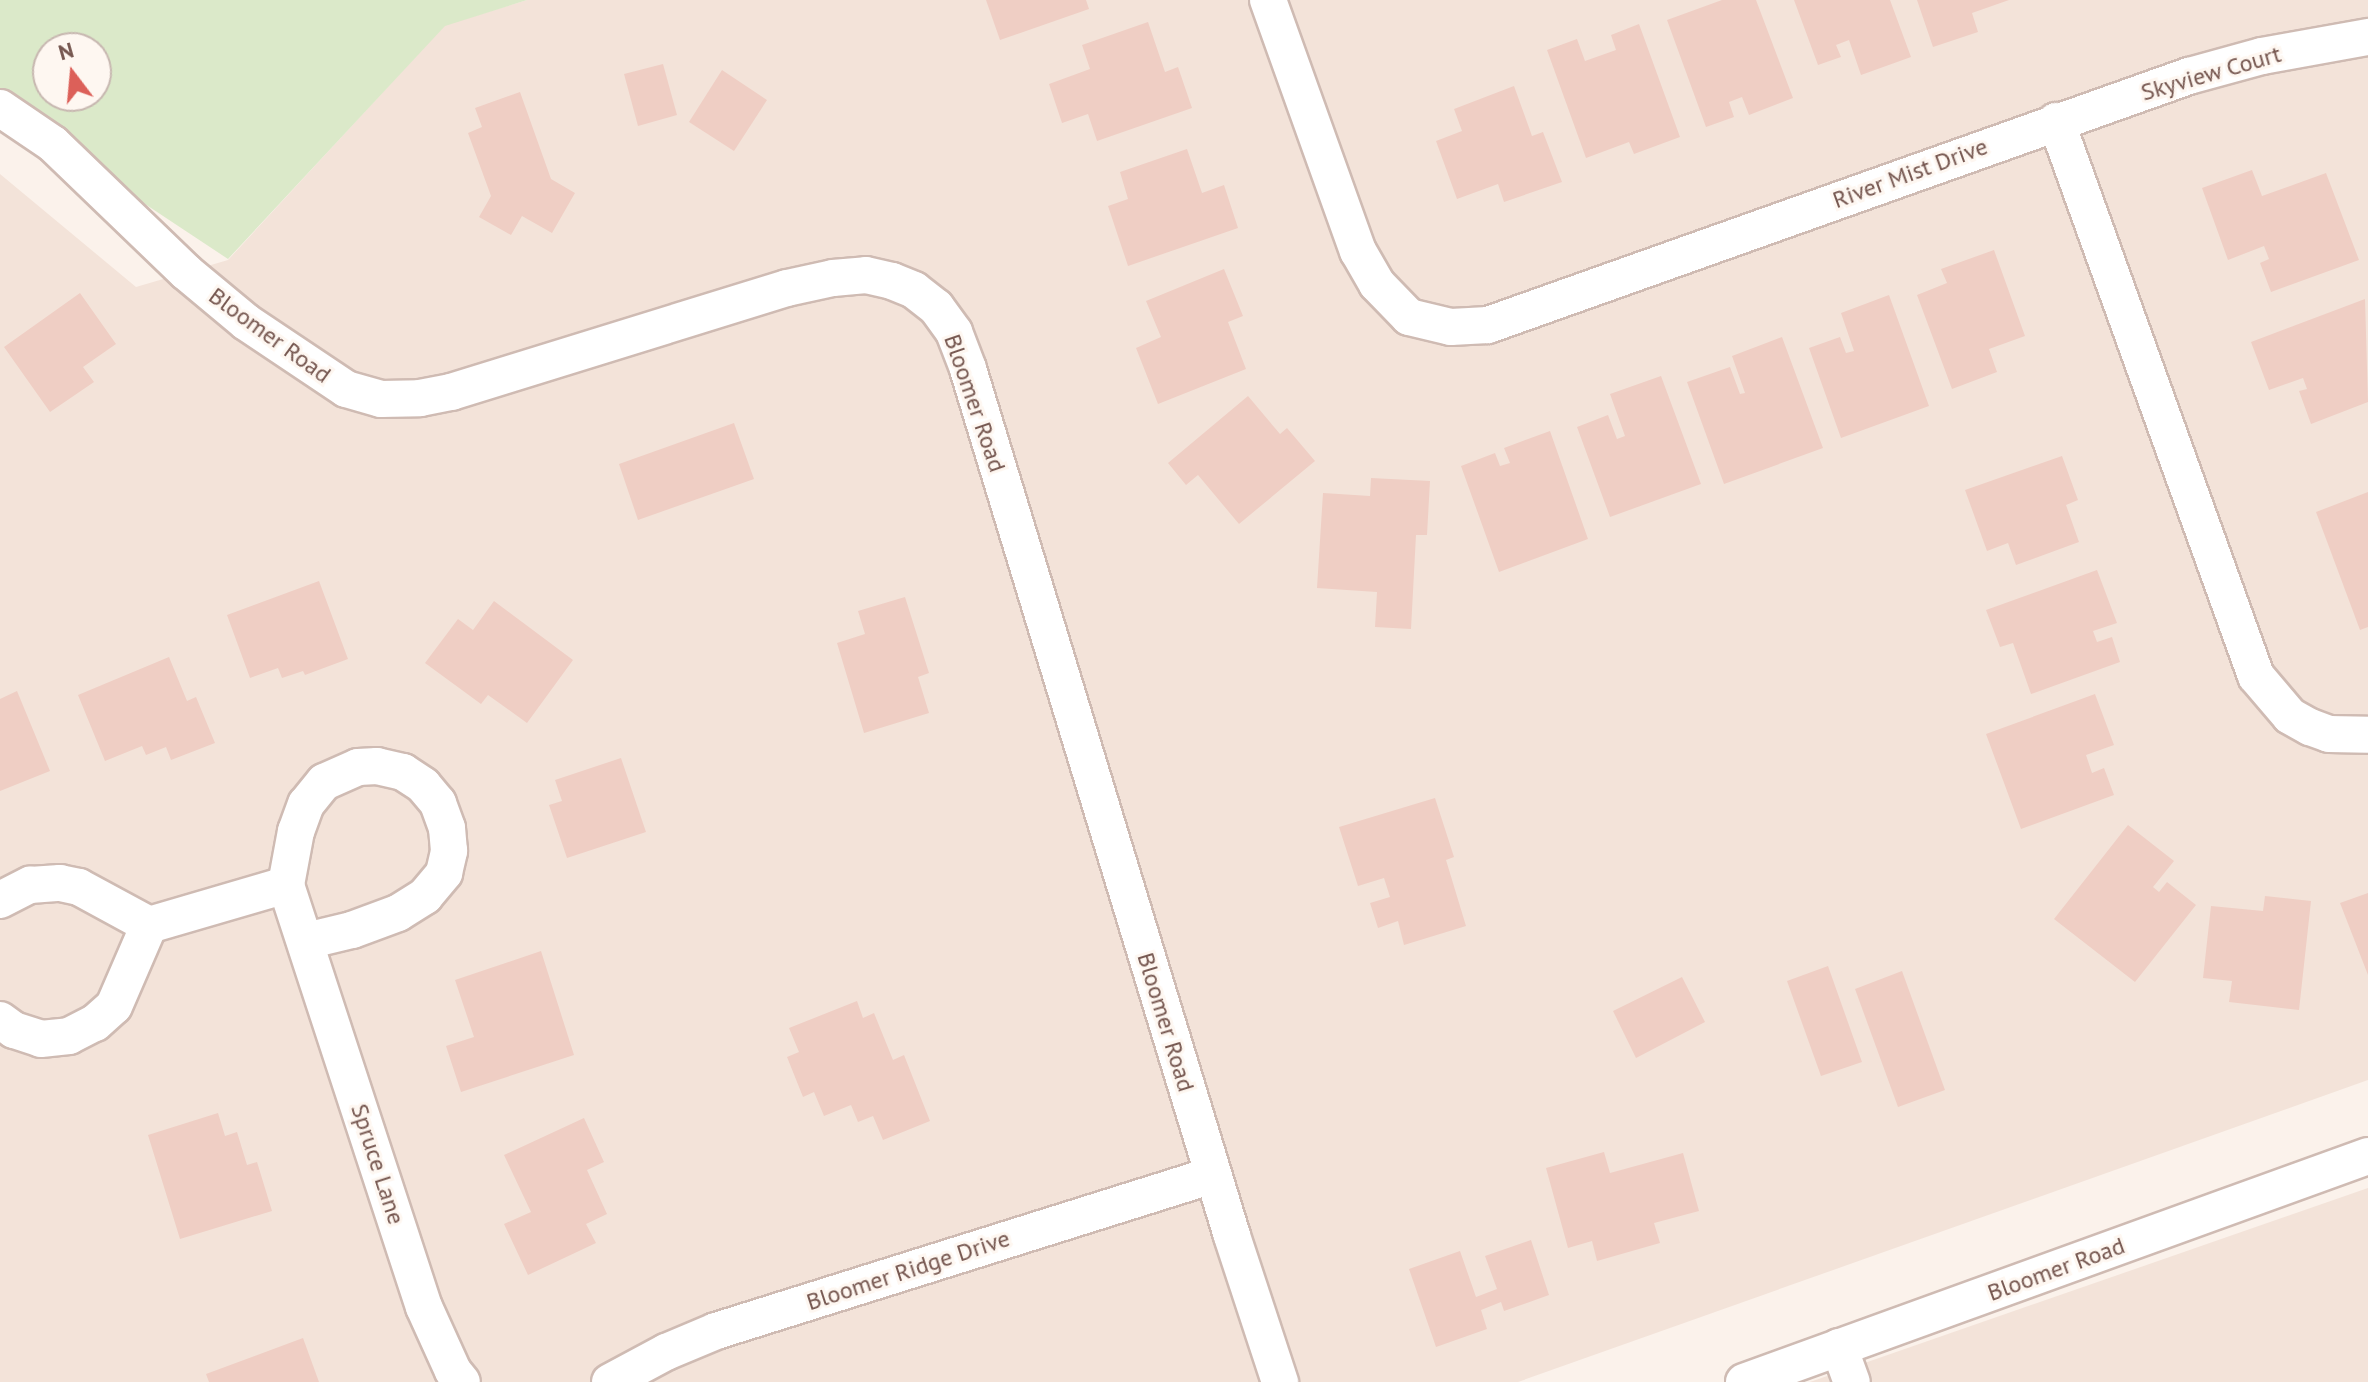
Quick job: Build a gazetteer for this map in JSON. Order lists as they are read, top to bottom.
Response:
{
  "streets": {
    "street": [
      "Skyview Court",
      "River Mist Drive",
      "Bloomer Road",
      "Spruce Lane",
      "Bloomer Ridge Drive"
    ]
  },
  "crossings": [
    ["Skyview Court", "River Mist Drive"],
    ["Bloomer Road", "Bloomer Ridge Drive"]
  ],
  "north": "top"
}
